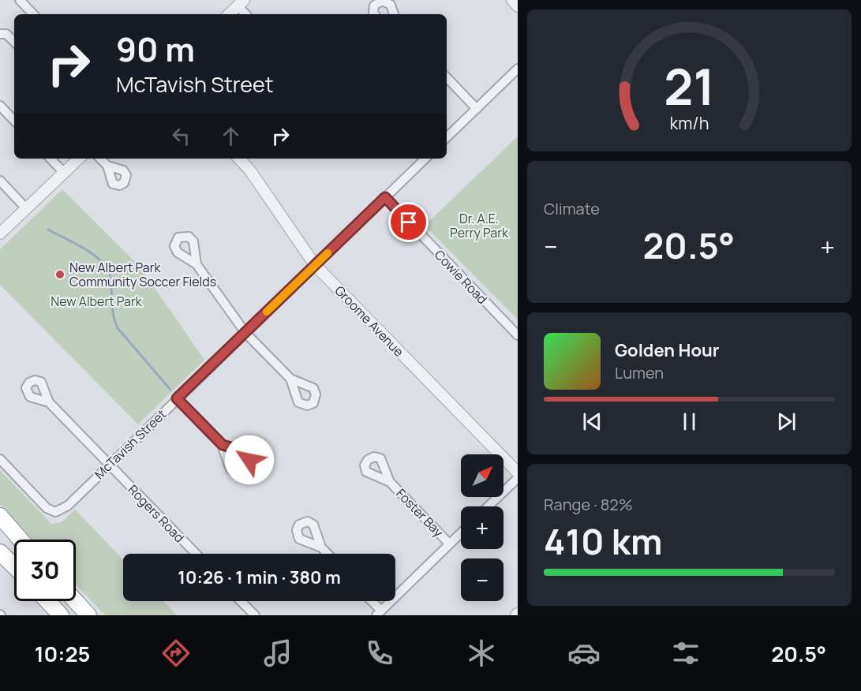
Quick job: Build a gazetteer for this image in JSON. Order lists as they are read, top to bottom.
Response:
{
  "streets": {
    "street": [
      "Cowie Road",
      "Groome Avenue",
      "McTavish Street",
      "Foster Bay",
      "Rogers Road"
    ]
  },
  "crossings": [
    ["Cowie Road", "McTavish Street"],
    ["Groome Avenue", "McTavish Street"],
    ["McTavish Street", "Rogers Road"]
  ],
  "parks": ["Dr. A.E. Perry Park", "New Albert Park"],
  "places": ["New Albert Park Community Soccer Fields"],
  "north": "top right",
  "page": {
    "turn": ["90 m", "McTavish Street"],
    "tile": [
      "Climate",
      ["Range · 82%", "410 km"]
    ],
    "heat": ["−", "20.5°", "+"],
    "song": ["Golden Hour", "Lumen"],
    "map_buttons": ["+", "−"],
    "limit": "30",
    "trip": "10:26 · 1 min · 380 m",
    "tabs": ["10:25", "20.5°"],
    "gauge": ["21", "km/h"]
  }
}
